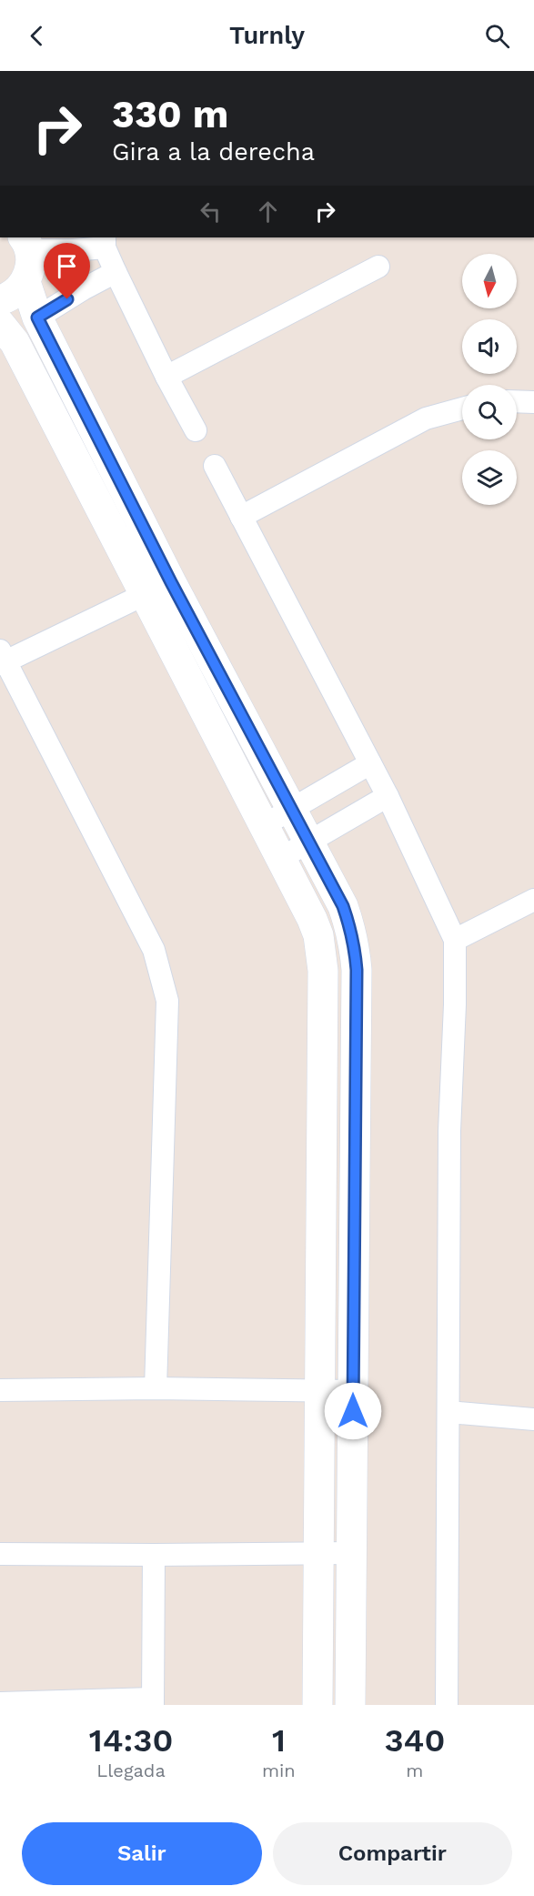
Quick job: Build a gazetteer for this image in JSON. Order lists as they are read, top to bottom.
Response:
{
  "north": "bottom",
  "page": {
    "header": "Turnly",
    "turn": ["330 m", "Gira a la derecha"],
    "eta": [
      "14:30",
      "Llegada",
      "1",
      "min",
      "340",
      "m"
    ],
    "buttons": ["Salir", "Compartir"]
  }
}
